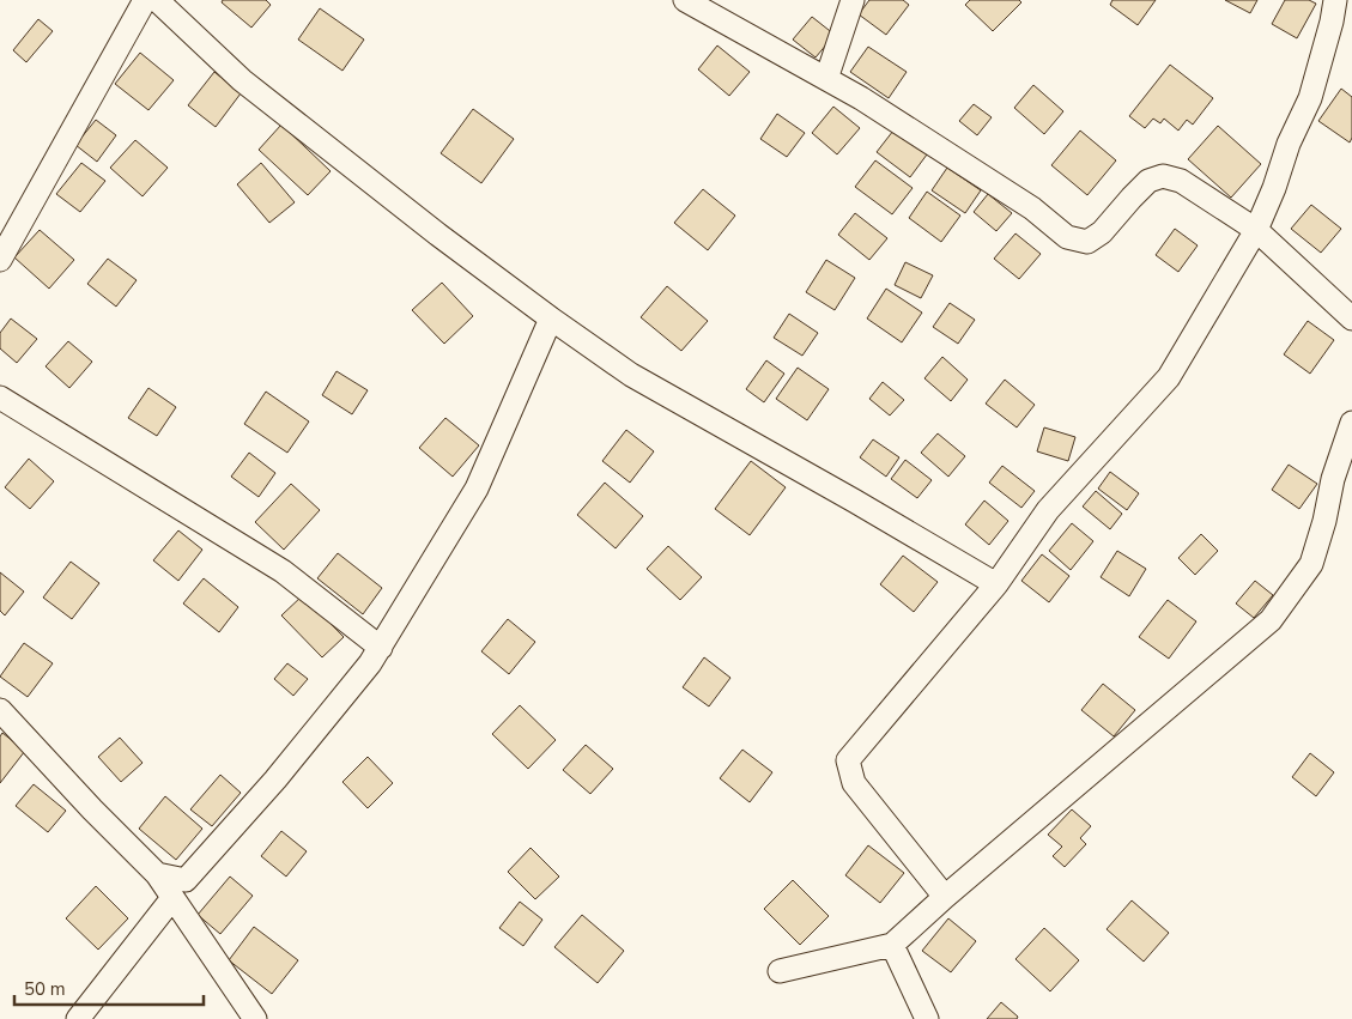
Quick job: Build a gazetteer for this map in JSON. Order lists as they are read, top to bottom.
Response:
{
  "scale_bar": "50 m"
}
